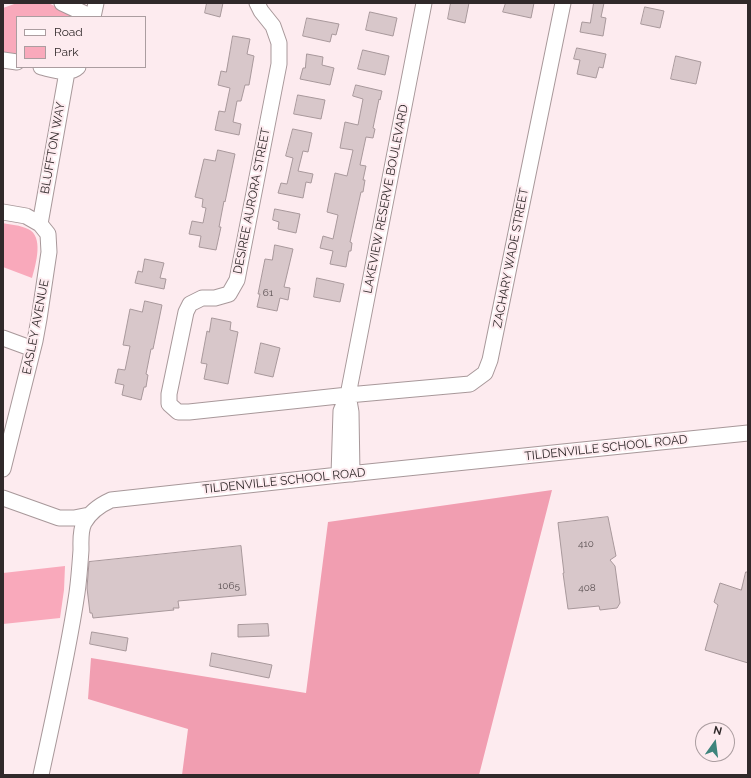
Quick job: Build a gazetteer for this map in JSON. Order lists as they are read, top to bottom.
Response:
{
  "streets": {
    "street": [
      "BLUFFTON WAY",
      "LAKEVIEW RESERVE BOULEVARD",
      "DESIREE AURORA STREET",
      "ZACHARY WADE STREET",
      "EASLEY AVENUE",
      "TILDENVILLE SCHOOL ROAD"
    ]
  },
  "crossings": [
    ["BLUFFTON WAY", "EASLEY AVENUE"],
    ["LAKEVIEW RESERVE BOULEVARD", "DESIREE AURORA STREET"],
    ["LAKEVIEW RESERVE BOULEVARD", "ZACHARY WADE STREET"],
    ["LAKEVIEW RESERVE BOULEVARD", "TILDENVILLE SCHOOL ROAD"],
    ["DESIREE AURORA STREET", "ZACHARY WADE STREET"]
  ],
  "house_numbers": [
    "61",
    "410",
    "1065",
    "408"
  ],
  "legend": ["Road", "Park"],
  "north": "top"
}
